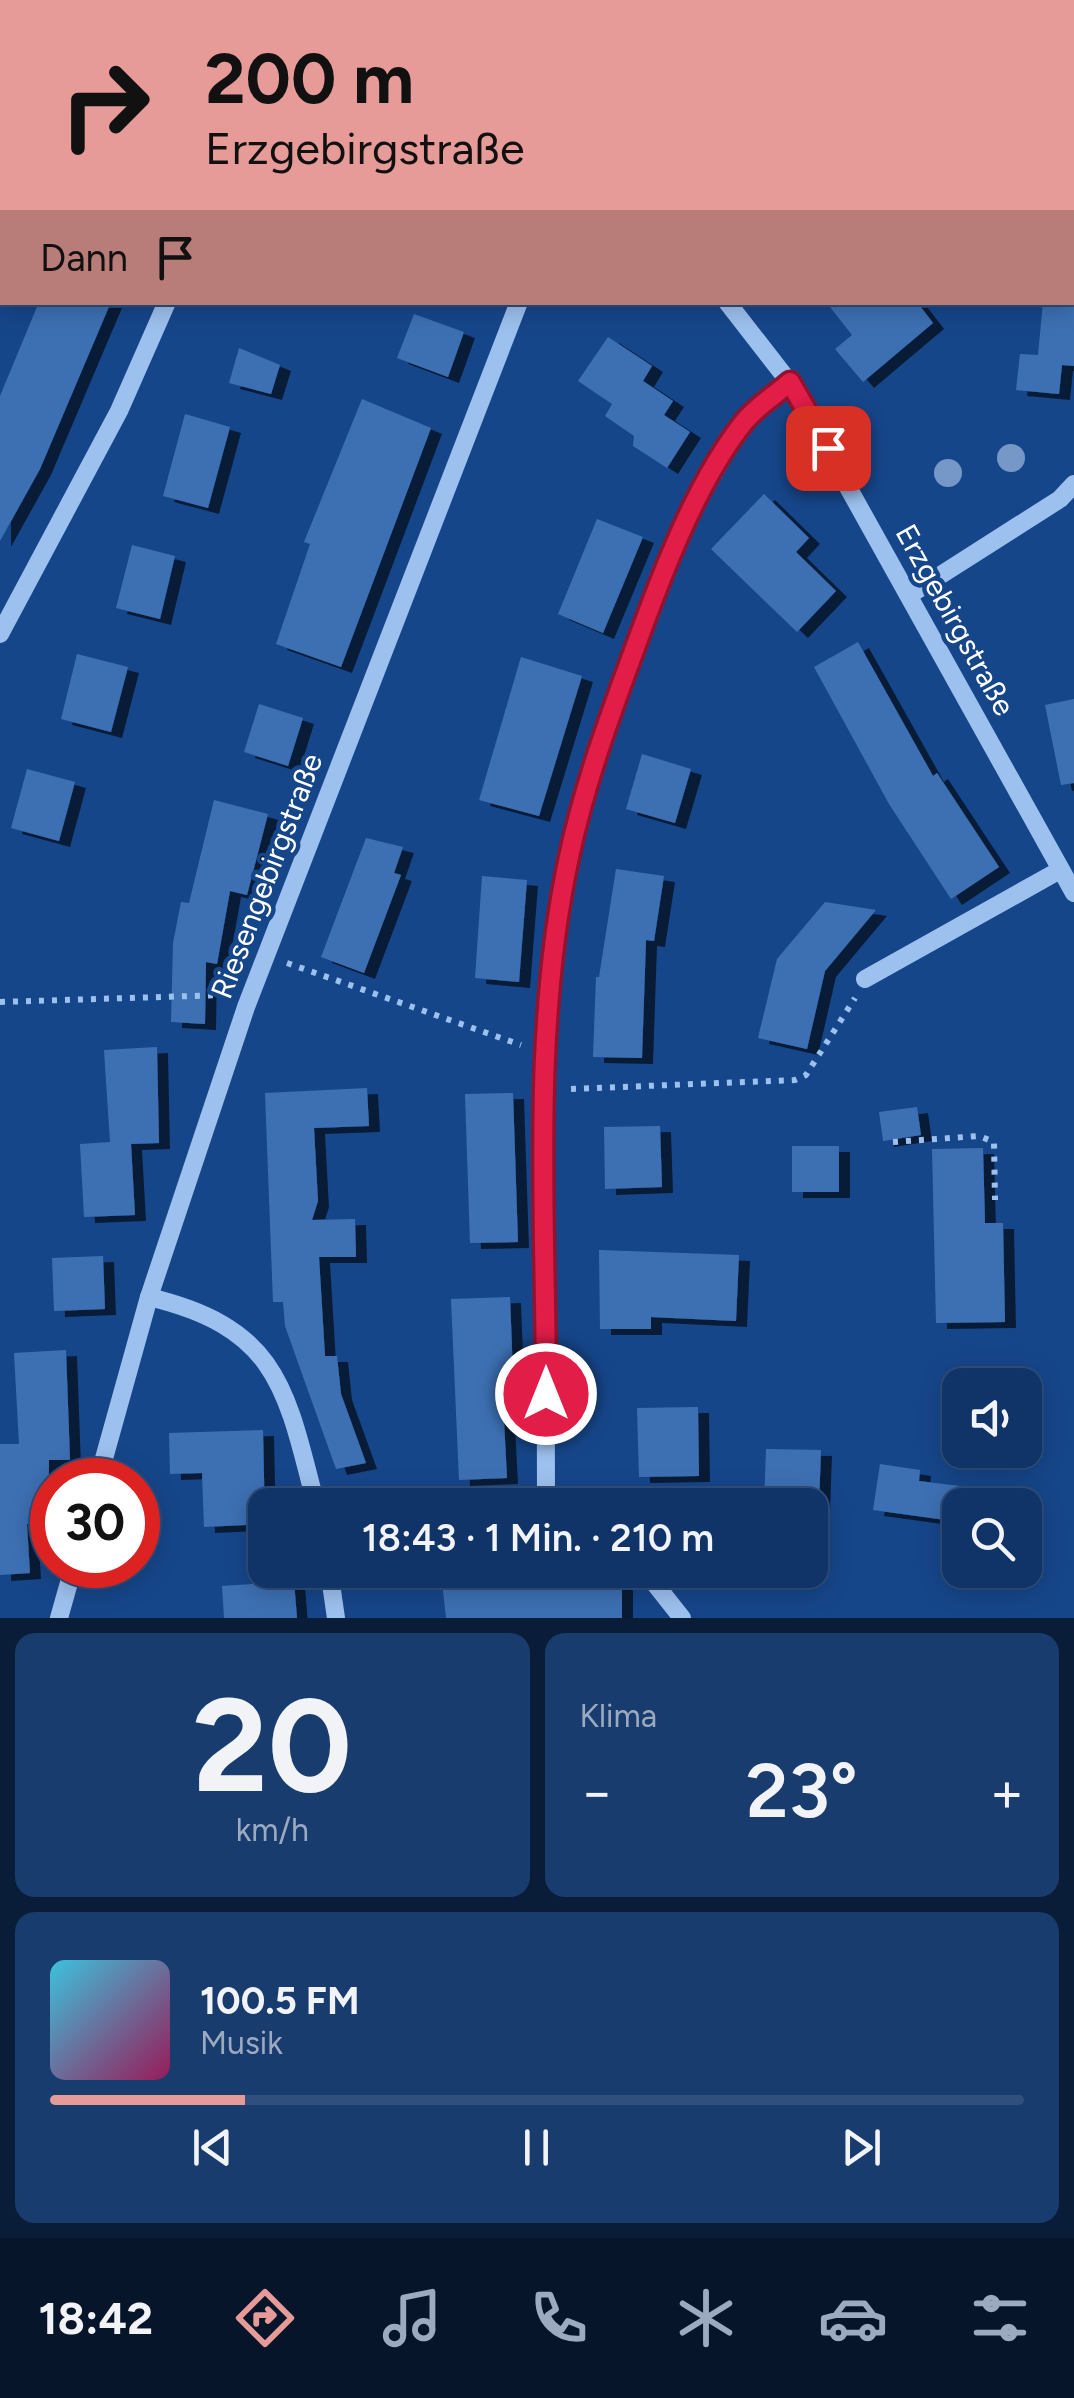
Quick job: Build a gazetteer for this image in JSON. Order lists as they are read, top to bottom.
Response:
{
  "streets": {
    "street": ["Erzgebirgstraße", "Riesengebirgstraße"]
  },
  "page": {
    "turn": ["200 m", "Erzgebirgstraße"],
    "then": "Dann",
    "limit": "30",
    "trip": "18:43 · 1 Min. · 210 m",
    "tile": [
      ["20", "km/h"],
      "Klima"
    ],
    "heat": ["−", "23°", "+"],
    "song": ["100.5 FM", "Musik"],
    "tabs": "18:42"
  }
}
